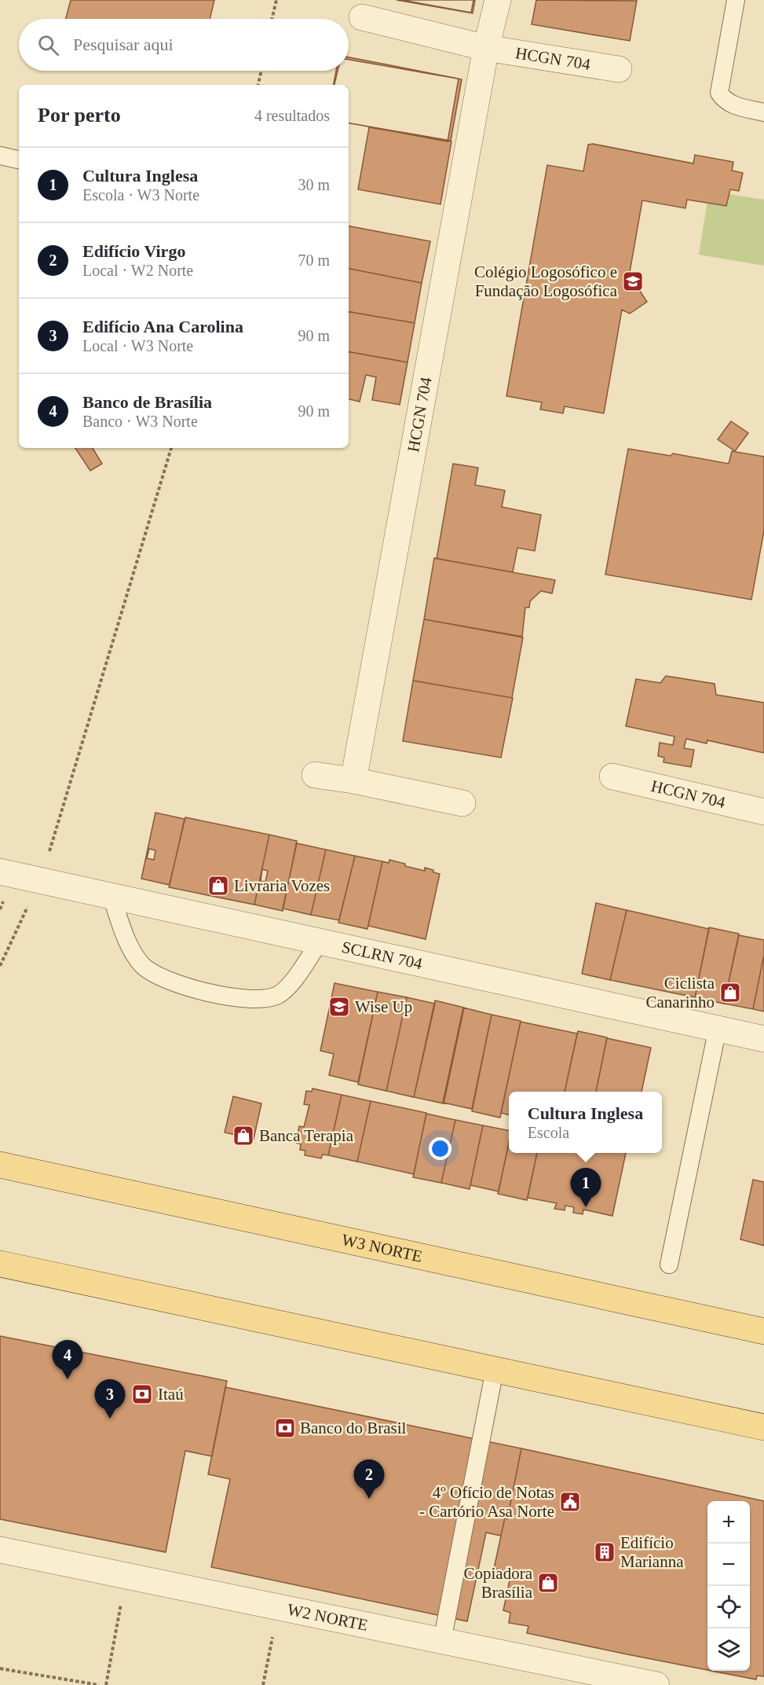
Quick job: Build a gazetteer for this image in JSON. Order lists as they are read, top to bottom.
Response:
{
  "streets": {
    "main road": ["W3 NORTE"],
    "street": ["HCGN 704", "SCLRN 704", "W2 NORTE"]
  },
  "places": {
    "school or university": ["Colégio Logosófico e Fundação Logosófica", "Wise Up"],
    "shop": [
      "Livraria Vozes",
      "Ciclista Canarinho",
      "Banca Terapia",
      "Copiadora Brasília"
    ],
    "bank": ["Itaú", "Banco do Brasil"],
    "public building": ["4º Ofício de Notas - Cartório Asa Norte"],
    "building": ["Edifício Marianna"]
  },
  "page": {
    "search": "Pesquisar aqui",
    "heading": ["Por perto", "4 resultados"],
    "list": [
      {
        "mark": "1",
        "name": "Cultura Inglesa",
        "note": "Escola · W3 Norte",
        "value": "30 m"
      },
      {
        "mark": "2",
        "name": "Edifício Virgo",
        "note": "Local · W2 Norte",
        "value": "70 m"
      },
      {
        "mark": "3",
        "name": "Edifício Ana Carolina",
        "note": "Local · W3 Norte",
        "value": "90 m"
      },
      {
        "mark": "4",
        "name": "Banco de Brasília",
        "note": "Banco · W3 Norte",
        "value": "90 m"
      }
    ],
    "popup": ["Cultura Inglesa", "Escola"],
    "pins": [
      "1",
      "4",
      "3",
      "2"
    ],
    "map_buttons": ["+", "−"]
  }
}
